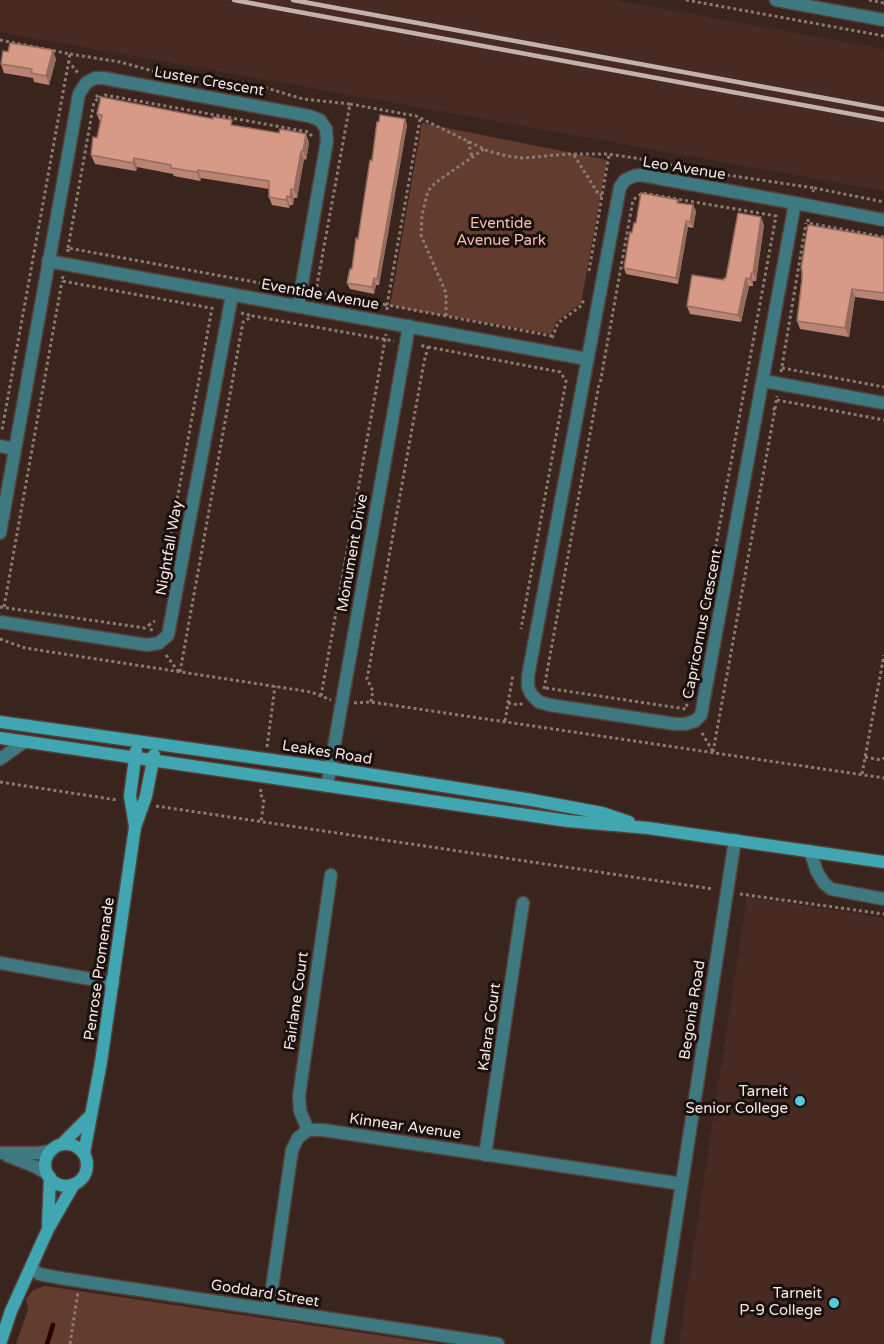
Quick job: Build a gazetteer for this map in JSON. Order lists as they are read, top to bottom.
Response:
{
  "streets": {
    "main road": ["Leakes Road", "Penrose Promenade"],
    "street": [
      "Luster Crescent",
      "Leo Avenue",
      "Eventide Avenue",
      "Nightfall Way",
      "Monument Drive",
      "Capricornus Crescent",
      "Fairlane Court",
      "Begonia Road",
      "Kalara Court",
      "Kinnear Avenue",
      "Goddard Street"
    ]
  },
  "crossings": [
    ["Luster Crescent", "Eventide Avenue"],
    ["Leo Avenue", "Capricornus Crescent"],
    ["Eventide Avenue", "Nightfall Way"],
    ["Eventide Avenue", "Monument Drive"],
    ["Eventide Avenue", "Capricornus Crescent"],
    ["Monument Drive", "Leakes Road"],
    ["Leakes Road", "Penrose Promenade"],
    ["Leakes Road", "Begonia Road"],
    ["Fairlane Court", "Kinnear Avenue"],
    ["Begonia Road", "Kinnear Avenue"],
    ["Kalara Court", "Kinnear Avenue"]
  ],
  "parks": ["Eventide Avenue Park"],
  "places": ["Tarneit Senior College", "Tarneit P-9 College"]
}
